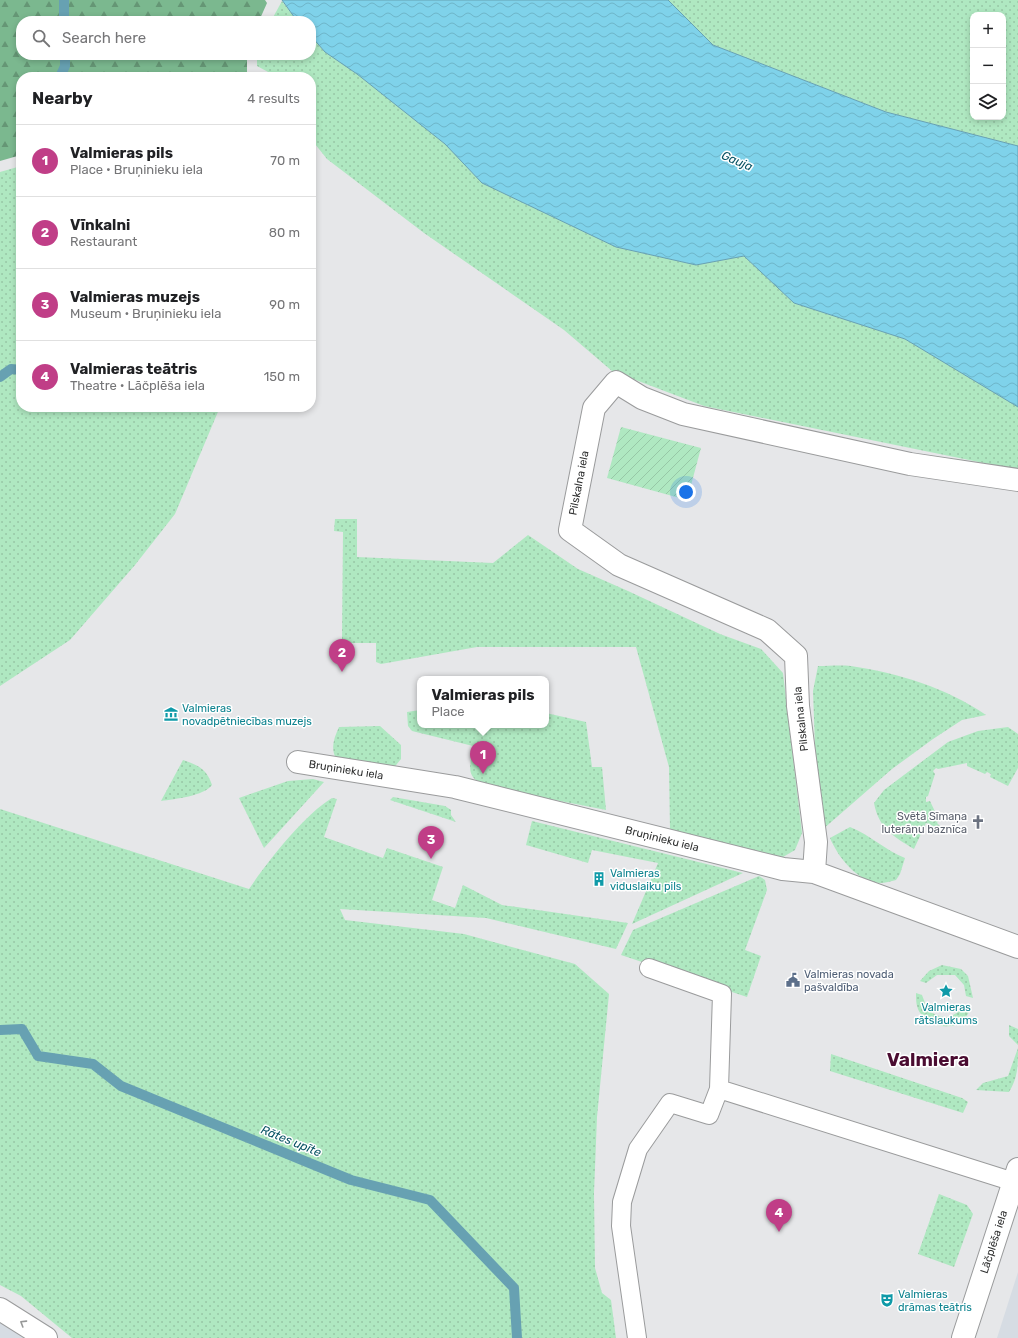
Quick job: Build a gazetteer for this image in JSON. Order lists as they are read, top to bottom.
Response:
{
  "streets": {
    "street": ["Pilskalna iela", "Bruņinieku iela", "Lāčplēša iela"]
  },
  "crossings": [
    ["Pilskalna iela", "Bruņinieku iela"]
  ],
  "districts": ["Valmiera"],
  "water": ["Gauja", "Rātes upīte"],
  "places": {
    "museum": ["Valmieras novadpētniecības muzejs"],
    "church": ["Svētā Sīmaņa luterāņu baznīca"],
    "building": ["Valmieras viduslaiku pils"],
    "public building": ["Valmieras novada pašvaldība"],
    "place": ["Valmieras rātslaukums"],
    "theatre": ["Valmieras drāmas teātris"]
  },
  "page": {
    "map_buttons": ["+", "−"],
    "search": "Search here",
    "heading": ["Nearby", "4 results"],
    "list": [
      {
        "mark": "1",
        "name": "Valmieras pils",
        "note": "Place · Bruņinieku iela",
        "value": "70 m"
      },
      {
        "mark": "2",
        "name": "Vīnkalni",
        "note": "Restaurant",
        "value": "80 m"
      },
      {
        "mark": "3",
        "name": "Valmieras muzejs",
        "note": "Museum · Bruņinieku iela",
        "value": "90 m"
      },
      {
        "mark": "4",
        "name": "Valmieras teātris",
        "note": "Theatre · Lāčplēša iela",
        "value": "150 m"
      }
    ],
    "pins": [
      "2",
      "1",
      "3",
      "4"
    ],
    "popup": ["Valmieras pils", "Place"]
  }
}
